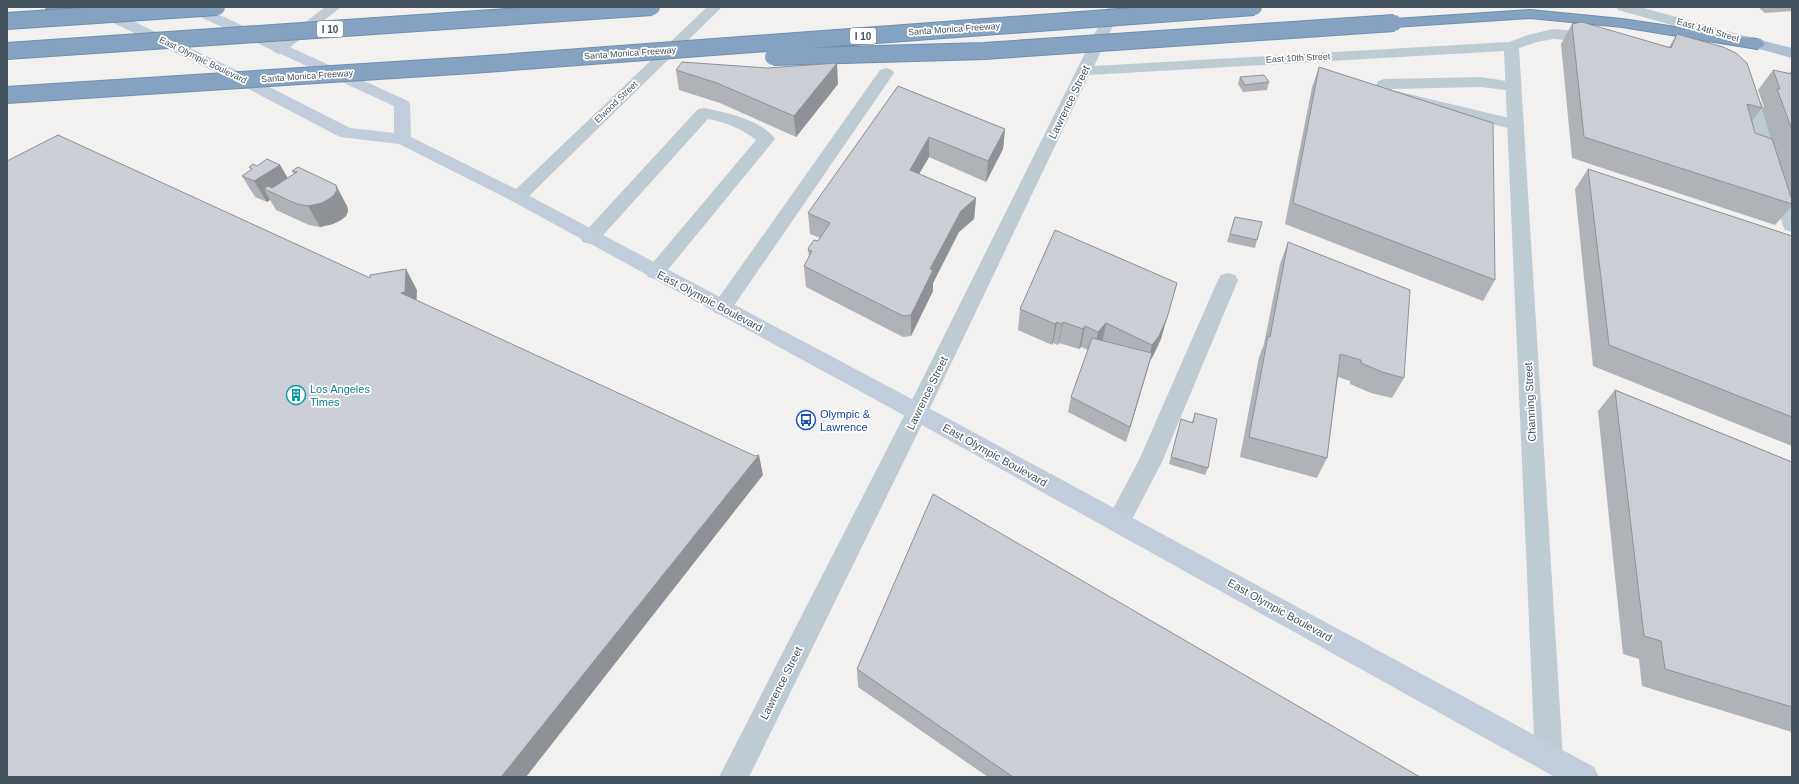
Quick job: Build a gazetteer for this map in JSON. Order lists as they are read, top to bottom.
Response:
{
  "streets": {
    "highway": ["I 10", "Santa Monica Freeway"],
    "main road": ["East 14th Street", "East Olympic Boulevard"],
    "street": [
      "East 10th Street",
      "Elwood Street",
      "Lawrence Street",
      "Channing Street"
    ]
  },
  "crossings": [
    ["East 10th Street", "Lawrence Street"],
    ["East 10th Street", "Channing Street"],
    ["East Olympic Boulevard", "Elwood Street"],
    ["East Olympic Boulevard", "Lawrence Street"],
    ["East Olympic Boulevard", "Channing Street"]
  ],
  "places": {
    "building": ["Los Angeles Times"],
    "bus stop": ["Olympic & Lawrence"]
  }
}
